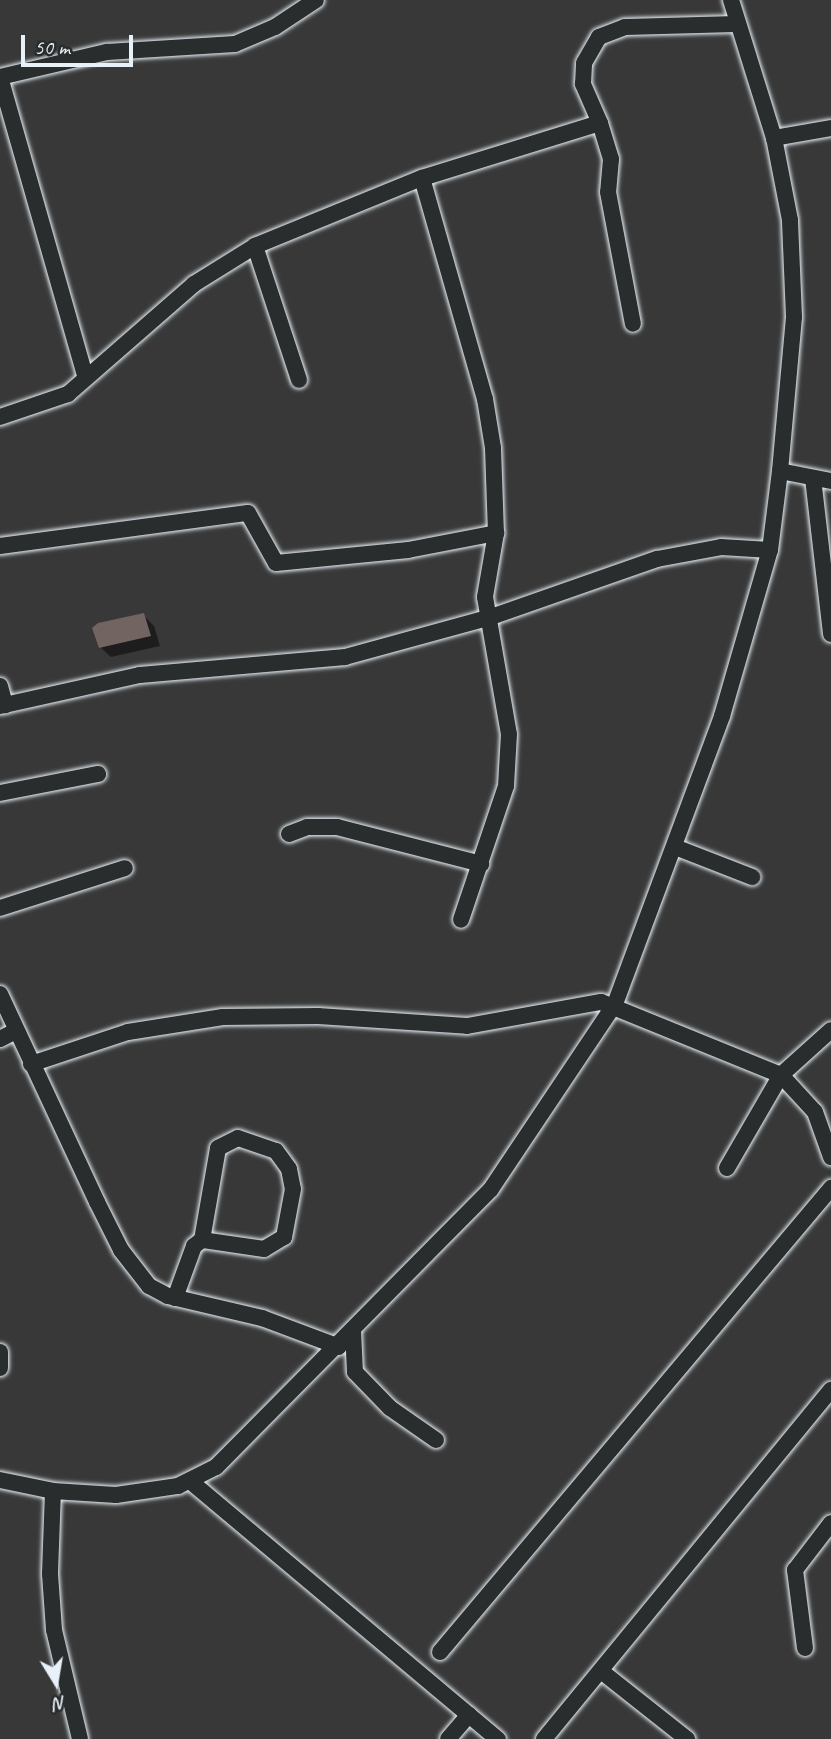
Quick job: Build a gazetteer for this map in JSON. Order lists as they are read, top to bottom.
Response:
{
  "scale_bar": "50 m",
  "north": "bottom"
}
